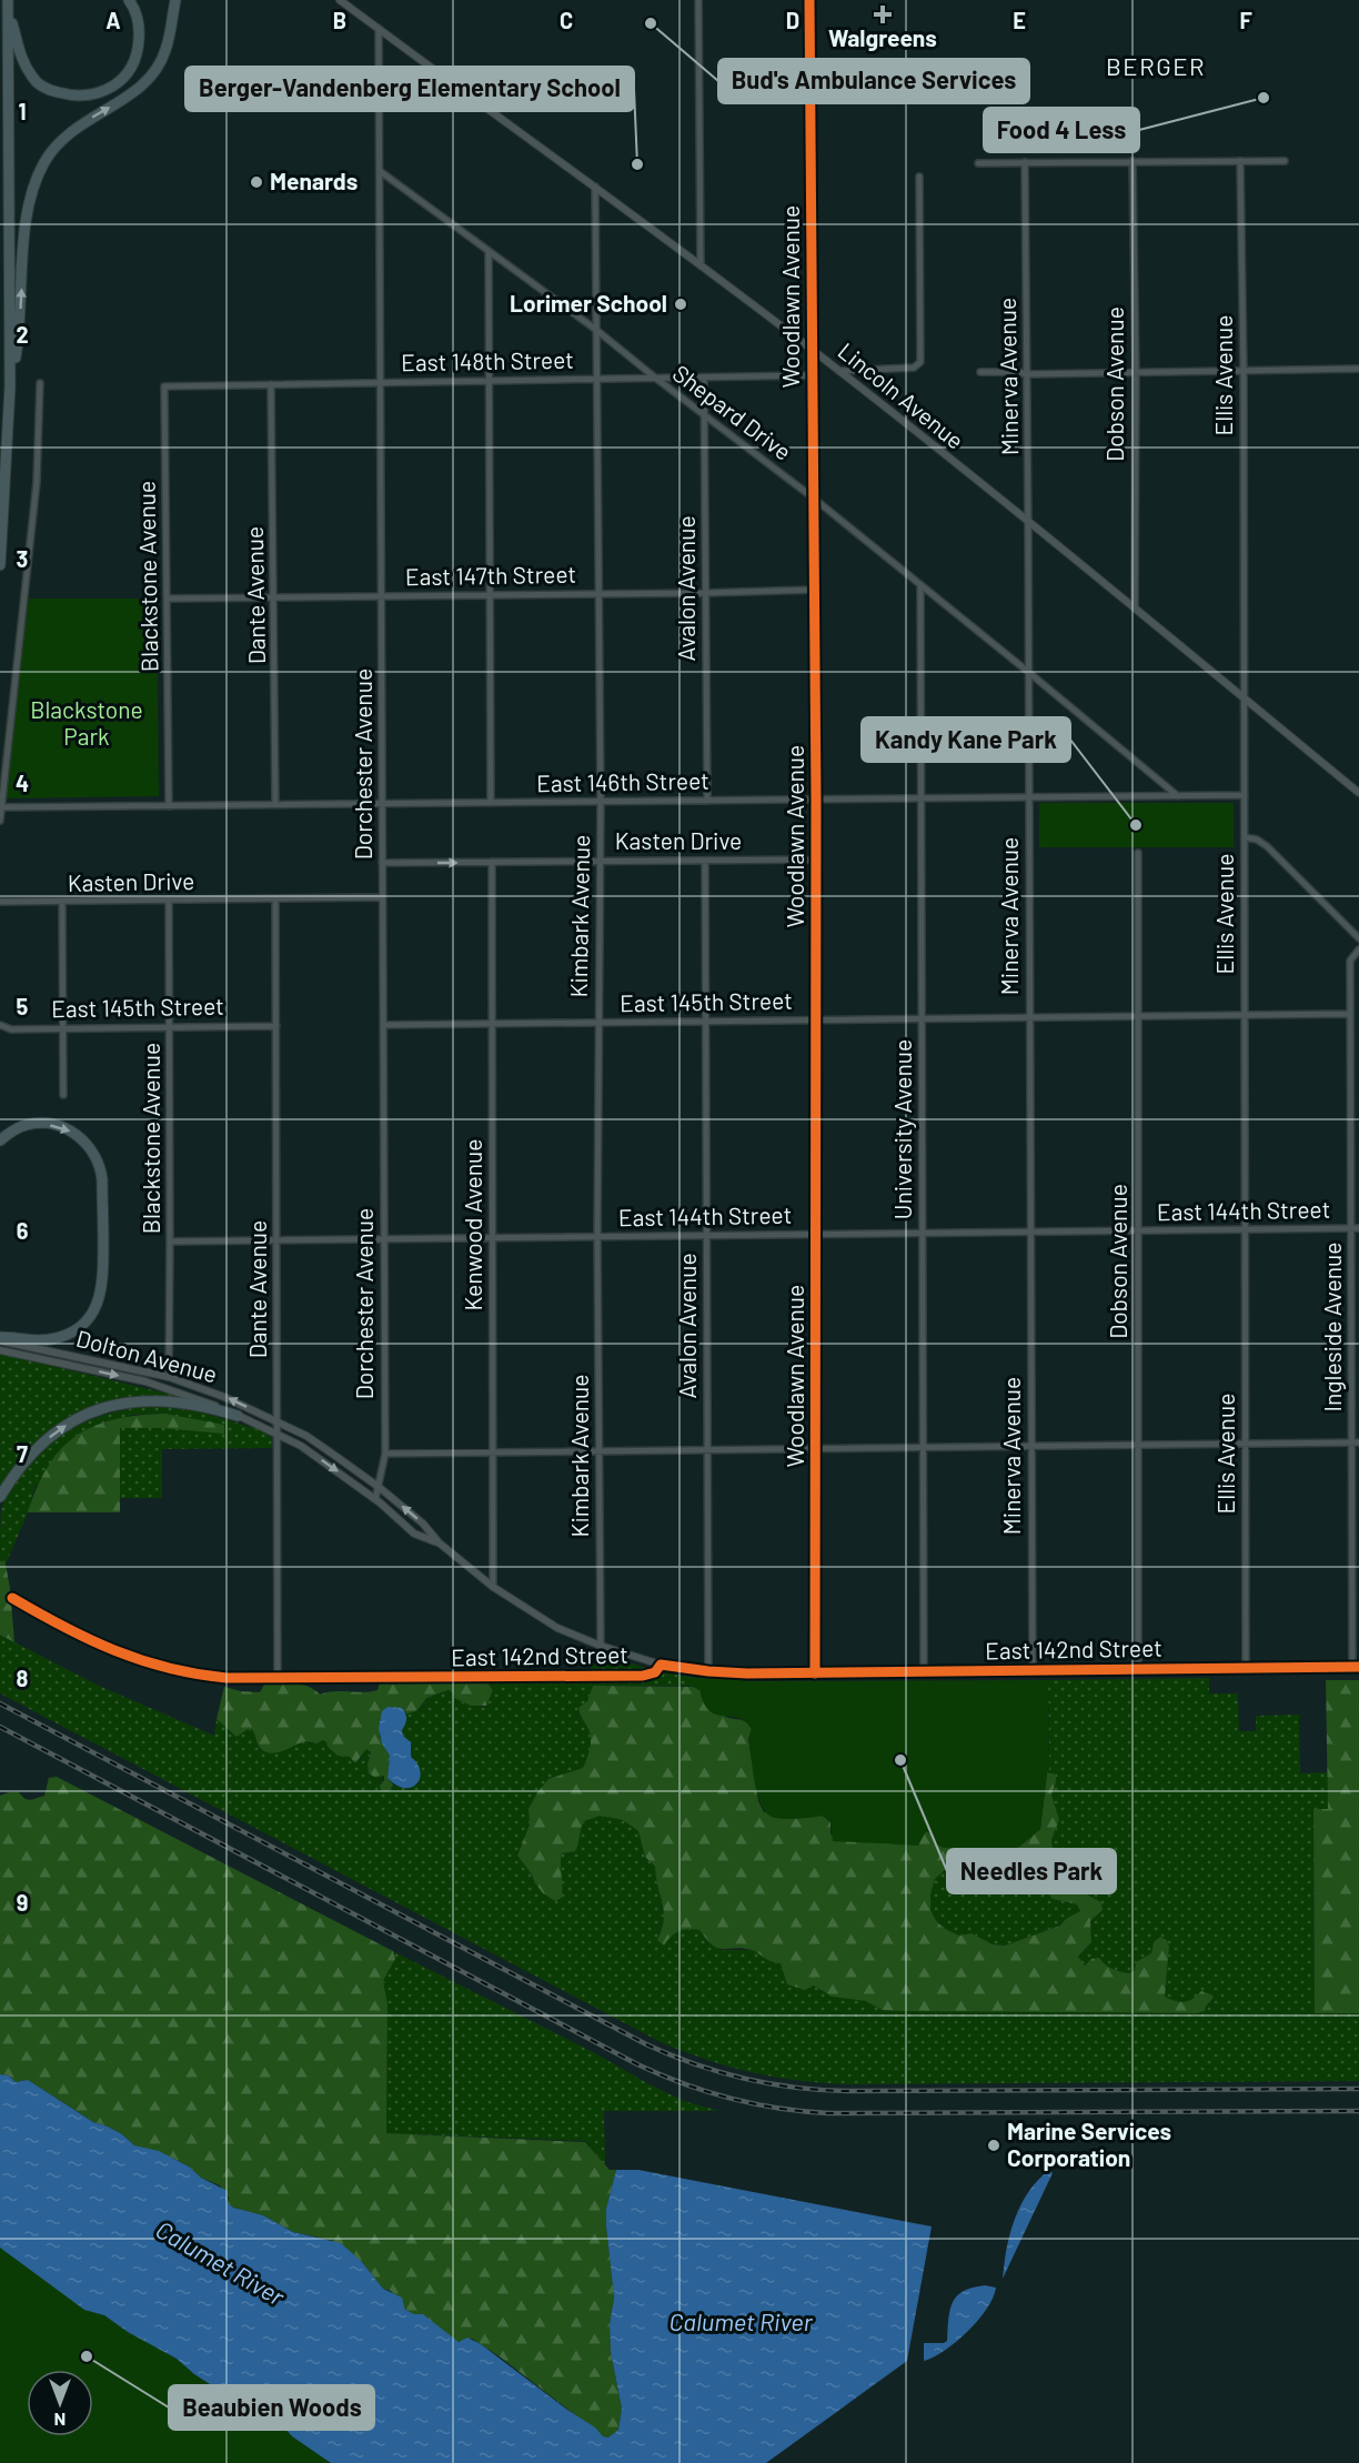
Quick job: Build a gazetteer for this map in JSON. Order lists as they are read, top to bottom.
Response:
{
  "streets": {
    "street": [
      "Woodlawn Avenue",
      "East 148th Street",
      "Ellis Avenue",
      "Minerva Avenue",
      "Dobson Avenue",
      "Lincoln Avenue",
      "Shepard Drive",
      "Blackstone Avenue",
      "East 147th Street",
      "Avalon Avenue",
      "Dante Avenue",
      "Dorchester Avenue",
      "East 146th Street",
      "Kasten Drive",
      "Kimbark Avenue",
      "East 145th Street",
      "University Avenue",
      "East 144th Street",
      "Kenwood Avenue",
      "Ingleside Avenue",
      "Dolton Avenue",
      "East 142nd Street"
    ]
  },
  "crossings": [
    ["Woodlawn Avenue", "East 148th Street"],
    ["Woodlawn Avenue", "Lincoln Avenue"],
    ["Woodlawn Avenue", "Shepard Drive"],
    ["Woodlawn Avenue", "East 147th Street"],
    ["Woodlawn Avenue", "East 146th Street"],
    ["Woodlawn Avenue", "Kasten Drive"],
    ["Woodlawn Avenue", "East 145th Street"],
    ["Woodlawn Avenue", "East 144th Street"],
    ["Woodlawn Avenue", "East 142nd Street"],
    ["East 148th Street", "Shepard Drive"],
    ["East 148th Street", "Blackstone Avenue"],
    ["East 148th Street", "Avalon Avenue"],
    ["East 148th Street", "Dante Avenue"],
    ["East 148th Street", "Dorchester Avenue"],
    ["East 148th Street", "Kimbark Avenue"],
    ["Ellis Avenue", "Lincoln Avenue"],
    ["Ellis Avenue", "East 146th Street"],
    ["Ellis Avenue", "East 145th Street"],
    ["Ellis Avenue", "East 144th Street"],
    ["Ellis Avenue", "East 142nd Street"],
    ["Minerva Avenue", "Lincoln Avenue"],
    ["Minerva Avenue", "Shepard Drive"],
    ["Minerva Avenue", "East 146th Street"],
    ["Minerva Avenue", "East 145th Street"],
    ["Minerva Avenue", "East 144th Street"],
    ["Minerva Avenue", "East 142nd Street"],
    ["Dobson Avenue", "Lincoln Avenue"],
    ["Dobson Avenue", "East 145th Street"],
    ["Dobson Avenue", "East 144th Street"],
    ["Dobson Avenue", "East 142nd Street"],
    ["Lincoln Avenue", "Dorchester Avenue"],
    ["Lincoln Avenue", "Kimbark Avenue"],
    ["Shepard Drive", "Avalon Avenue"],
    ["Shepard Drive", "Dorchester Avenue"],
    ["Shepard Drive", "East 146th Street"],
    ["Shepard Drive", "Kimbark Avenue"],
    ["Shepard Drive", "University Avenue"],
    ["Blackstone Avenue", "East 147th Street"],
    ["Blackstone Avenue", "East 146th Street"],
    ["Blackstone Avenue", "Kasten Drive"],
    ["Blackstone Avenue", "East 145th Street"],
    ["Blackstone Avenue", "East 144th Street"],
    ["Blackstone Avenue", "Dolton Avenue"],
    ["East 147th Street", "Avalon Avenue"],
    ["East 147th Street", "Dante Avenue"],
    ["East 147th Street", "Dorchester Avenue"],
    ["East 147th Street", "Kimbark Avenue"],
    ["Avalon Avenue", "East 146th Street"],
    ["Avalon Avenue", "Kasten Drive"],
    ["Avalon Avenue", "East 145th Street"],
    ["Avalon Avenue", "East 144th Street"],
    ["Avalon Avenue", "East 142nd Street"],
    ["Dante Avenue", "East 146th Street"],
    ["Dante Avenue", "Kasten Drive"],
    ["Dante Avenue", "East 145th Street"],
    ["Dante Avenue", "East 144th Street"],
    ["Dante Avenue", "Dolton Avenue"],
    ["Dante Avenue", "East 142nd Street"],
    ["Dorchester Avenue", "East 146th Street"],
    ["Dorchester Avenue", "Kasten Drive"],
    ["Dorchester Avenue", "East 145th Street"],
    ["Dorchester Avenue", "East 144th Street"],
    ["Dorchester Avenue", "Dolton Avenue"],
    ["East 146th Street", "Kimbark Avenue"],
    ["East 146th Street", "University Avenue"],
    ["Kasten Drive", "Kimbark Avenue"],
    ["Kasten Drive", "Kenwood Avenue"],
    ["Kimbark Avenue", "East 145th Street"],
    ["Kimbark Avenue", "East 144th Street"],
    ["East 145th Street", "University Avenue"],
    ["East 145th Street", "Kenwood Avenue"],
    ["East 145th Street", "Ingleside Avenue"],
    ["University Avenue", "East 144th Street"],
    ["University Avenue", "East 142nd Street"],
    ["East 144th Street", "Kenwood Avenue"],
    ["East 144th Street", "Ingleside Avenue"],
    ["Ingleside Avenue", "East 142nd Street"]
  ],
  "districts": ["BERGER"],
  "water": ["Calumet River"],
  "parks": ["Blackstone Park"],
  "places": {
    "health": ["Walgreens"],
    "other": [
      "Bud's Ambulance Services",
      "Food 4 Less",
      "Berger-Vandenberg Elementary School",
      "Menards",
      "Lorimer School",
      "Kandy Kane Park",
      "Needles Park",
      "Marine Services Corporation",
      "Beaubien Woods"
    ]
  },
  "north": "bottom",
  "grid": {
    "columns": [
      "A",
      "B",
      "C",
      "D",
      "E",
      "F"
    ],
    "rows": [
      "1",
      "2",
      "3",
      "4",
      "5",
      "6",
      "7",
      "8",
      "9"
    ]
  }
}
